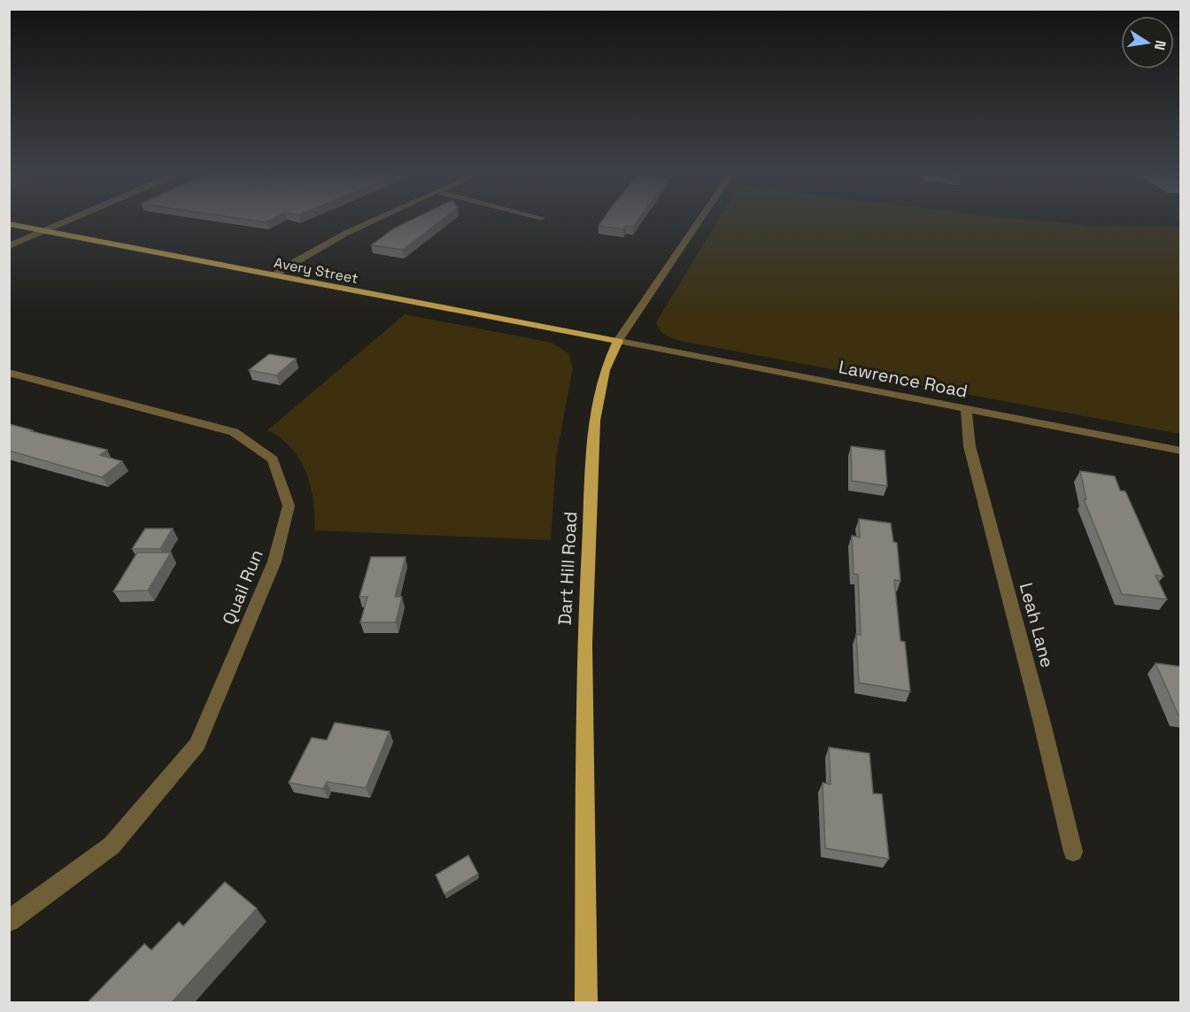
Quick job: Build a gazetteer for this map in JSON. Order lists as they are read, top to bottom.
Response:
{
  "streets": {
    "main road": ["Avery Street", "Dart Hill Road"],
    "street": ["Lawrence Road", "Quail Run", "Leah Lane"]
  },
  "crossings": [
    ["Avery Street", "Lawrence Road"],
    ["Avery Street", "Dart Hill Road"],
    ["Lawrence Road", "Dart Hill Road"],
    ["Lawrence Road", "Leah Lane"]
  ],
  "north": "right"
}
